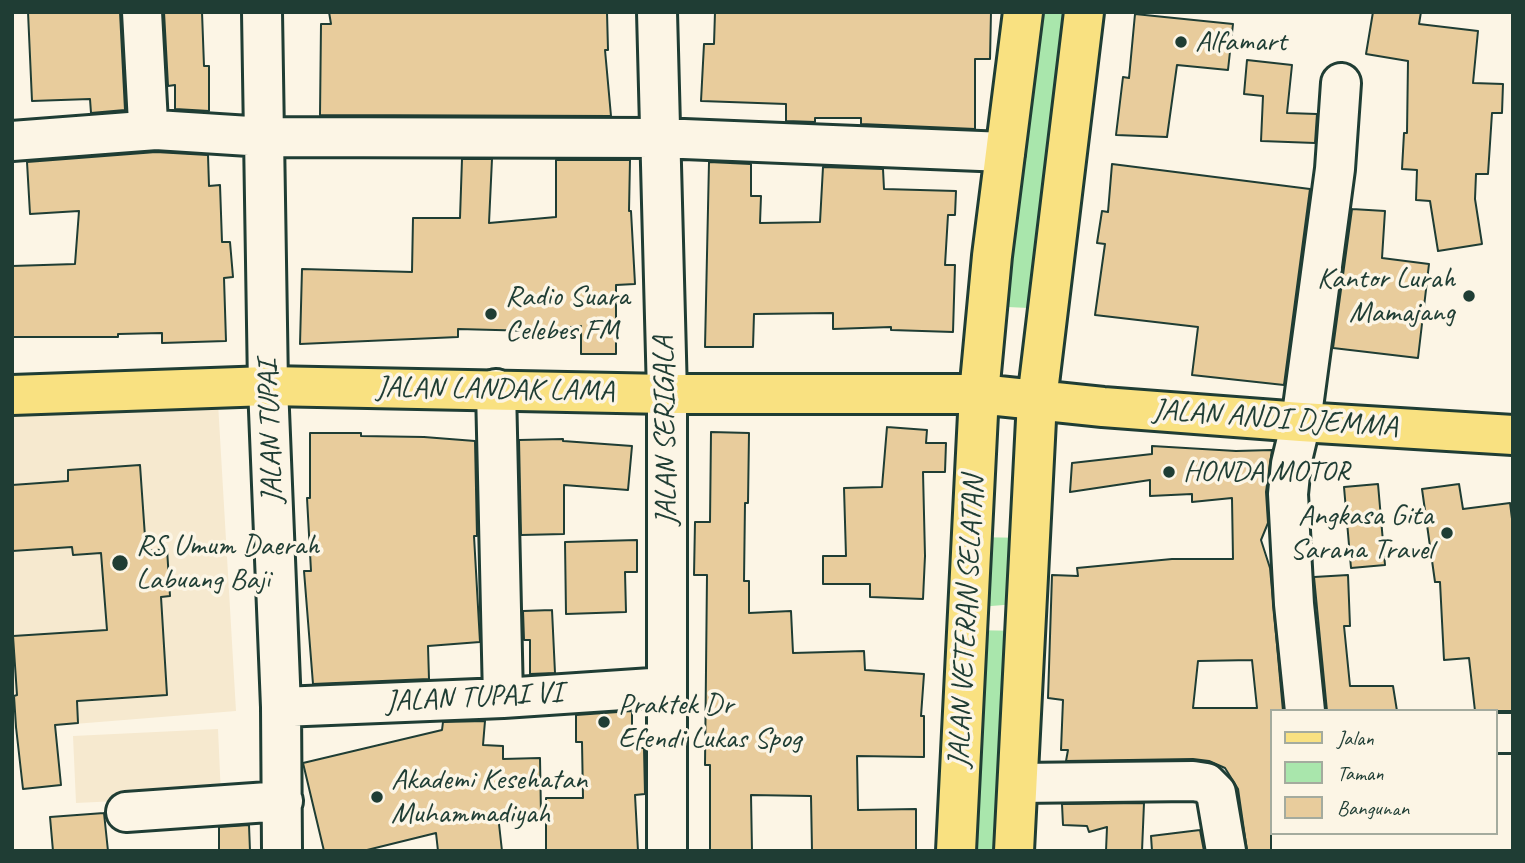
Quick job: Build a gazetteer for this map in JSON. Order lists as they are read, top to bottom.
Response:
{
  "streets": {
    "main road": ["JALAN LANDAK LAMA", "JALAN ANDI DJEMMA", "JALAN VETERAN SELATAN"],
    "street": ["JALAN SERIGALA", "JALAN TUPAI", "JALAN TUPAI VI"]
  },
  "crossings": [
    ["JALAN LANDAK LAMA", "JALAN SERIGALA"],
    ["JALAN LANDAK LAMA", "JALAN TUPAI"],
    ["JALAN LANDAK LAMA", "JALAN VETERAN SELATAN"],
    ["JALAN ANDI DJEMMA", "JALAN VETERAN SELATAN"],
    ["JALAN SERIGALA", "JALAN TUPAI VI"],
    ["JALAN TUPAI", "JALAN TUPAI VI"]
  ],
  "places": [
    "Alfamart",
    "Kantor Lurah Mamajang",
    "Radio Suara Celebes FM",
    "HONDA MOTOR",
    "Angkasa Gita Sarana Travel",
    "RS Umum Daerah Labuang Baji",
    "Praktek Dr Efendi Lukas Spog",
    "Akademi Kesehatan Muhammadiyah"
  ],
  "legend": ["Jalan", "Taman", "Bangunan"]
}
